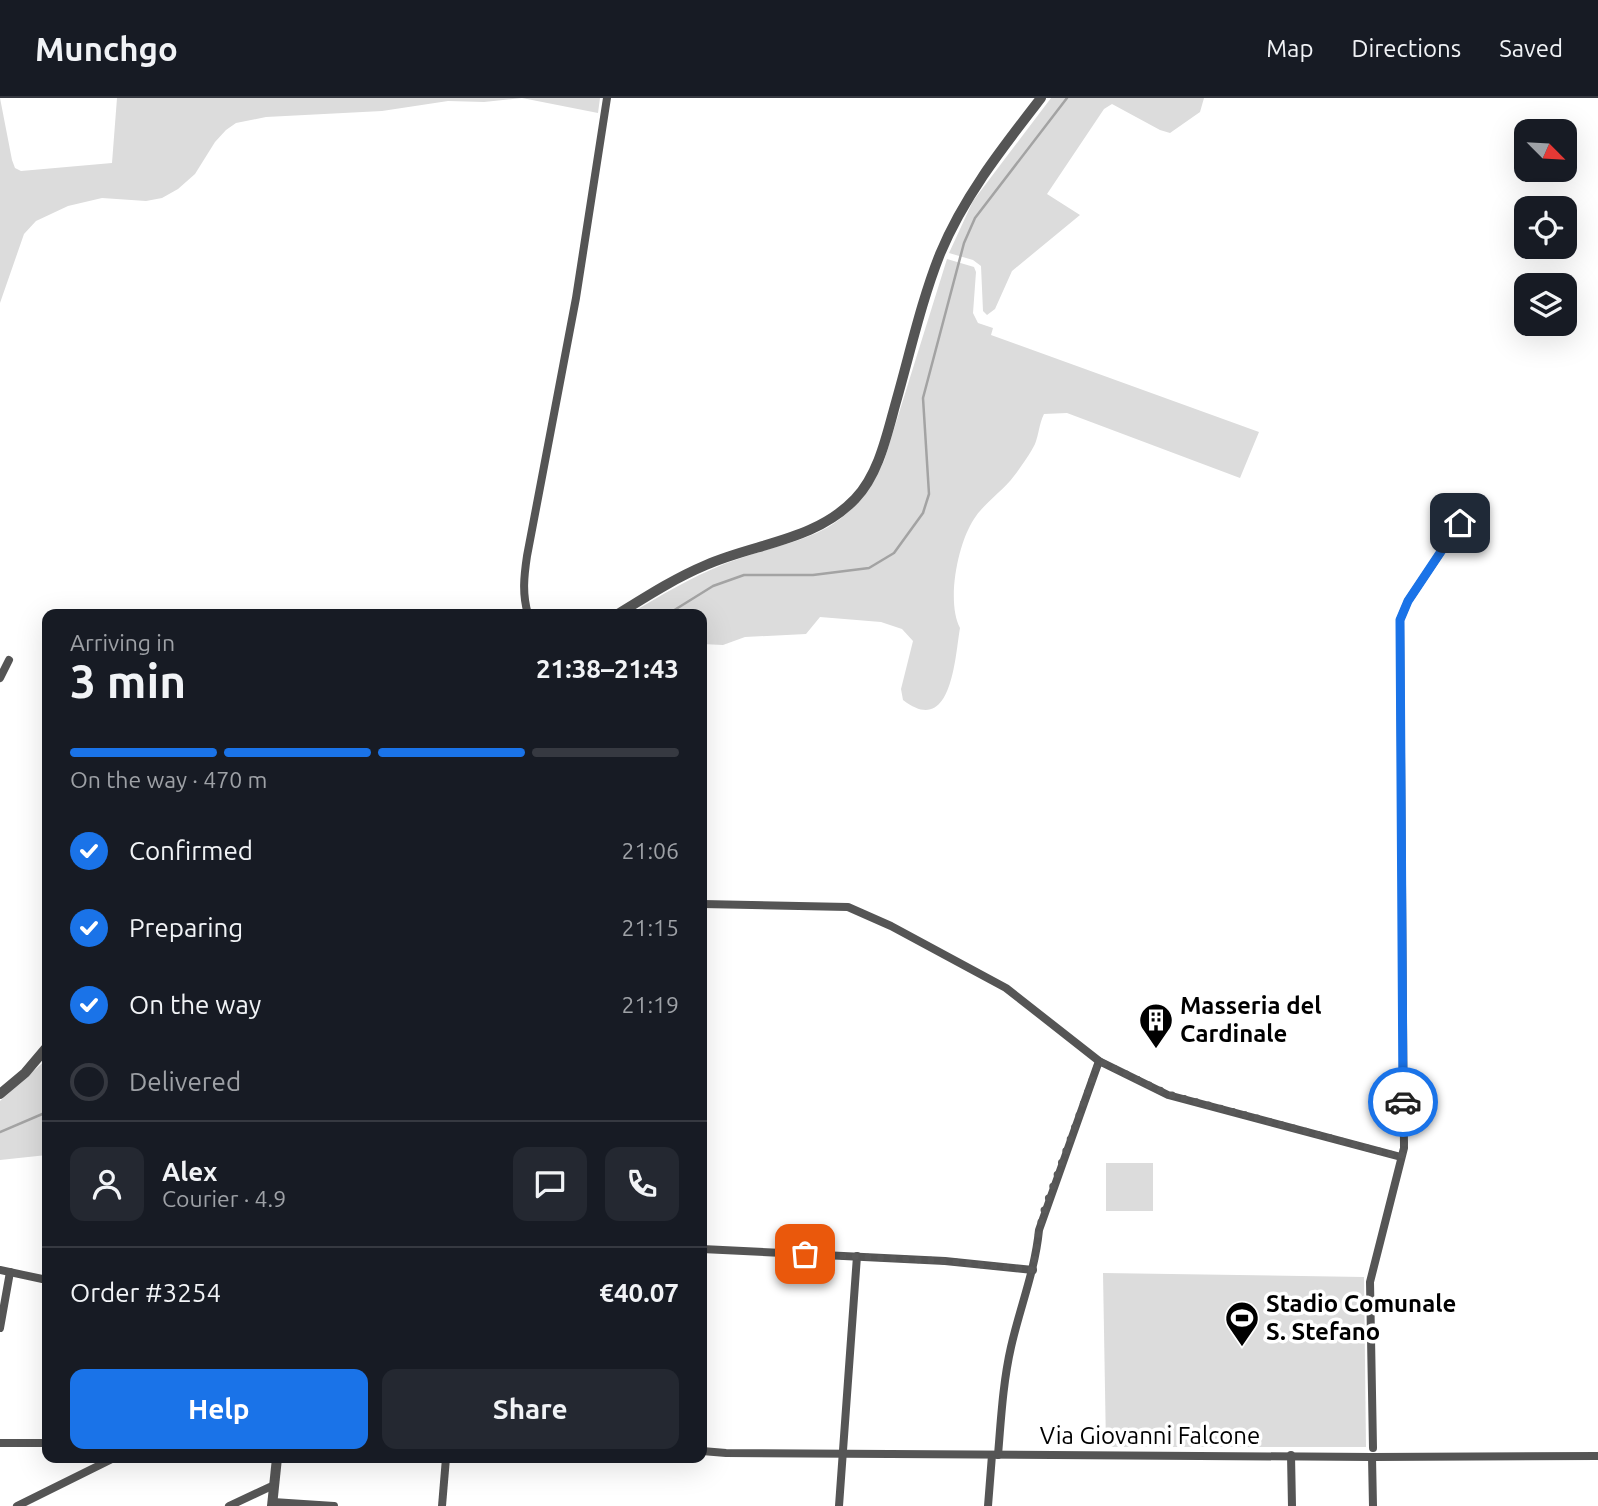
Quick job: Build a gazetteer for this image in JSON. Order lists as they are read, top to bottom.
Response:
{
  "streets": {
    "street": ["Via Giovanni Falcone"]
  },
  "places": {
    "building": ["Masseria del Cardinale"],
    "sports": ["Stadio Comunale S. Stefano"]
  },
  "north": "bottom right",
  "page": {
    "header": "Munchgo",
    "nav": ["Map", "Directions", "Saved"],
    "heading": ["3 min", "Arriving in", "21:38–21:43"],
    "panel": [
      "Alex",
      "Courier · 4.9",
      "Order #3254",
      "€40.07"
    ],
    "bar": "On the way · 470 m",
    "list": [
      ["Confirmed", "21:06"],
      ["Preparing", "21:15"],
      ["On the way", "21:19"],
      "Delivered"
    ],
    "buttons": ["Help", "Share"]
  }
}
